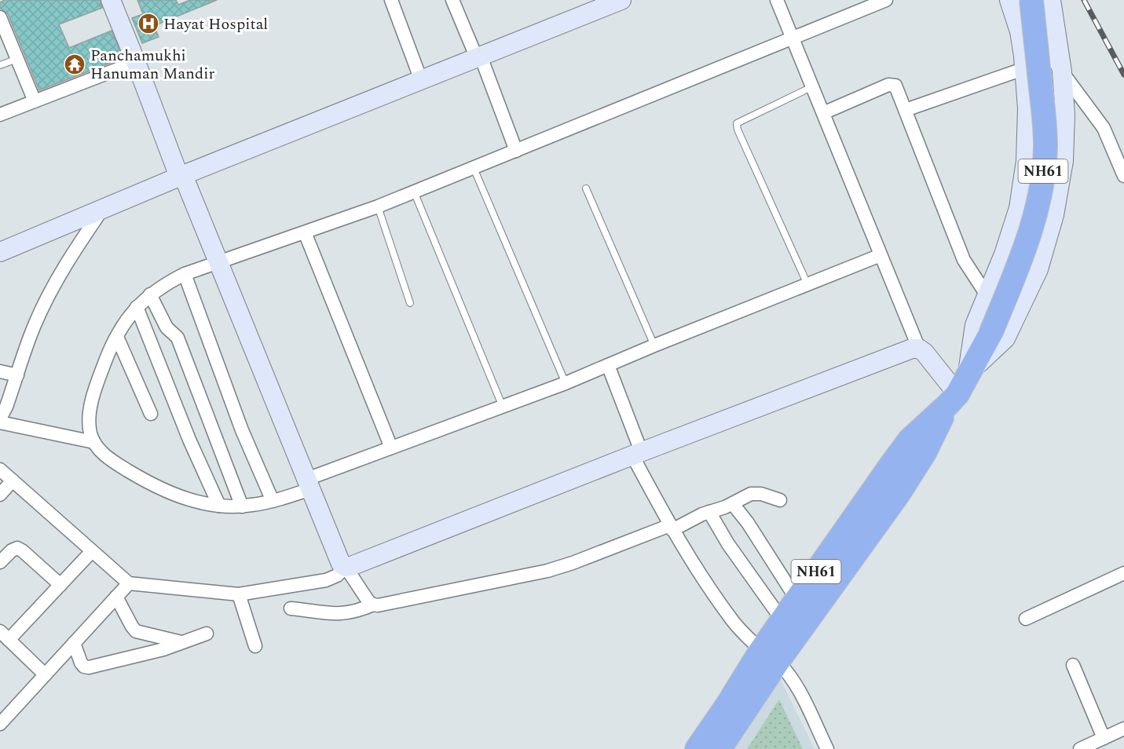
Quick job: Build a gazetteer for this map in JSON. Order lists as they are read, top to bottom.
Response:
{
  "streets": {
    "highway": ["NH61"]
  },
  "places": {
    "hospital": ["Hayat Hospital"],
    "temple": ["Panchamukhi Hanuman Mandir"]
  }
}
